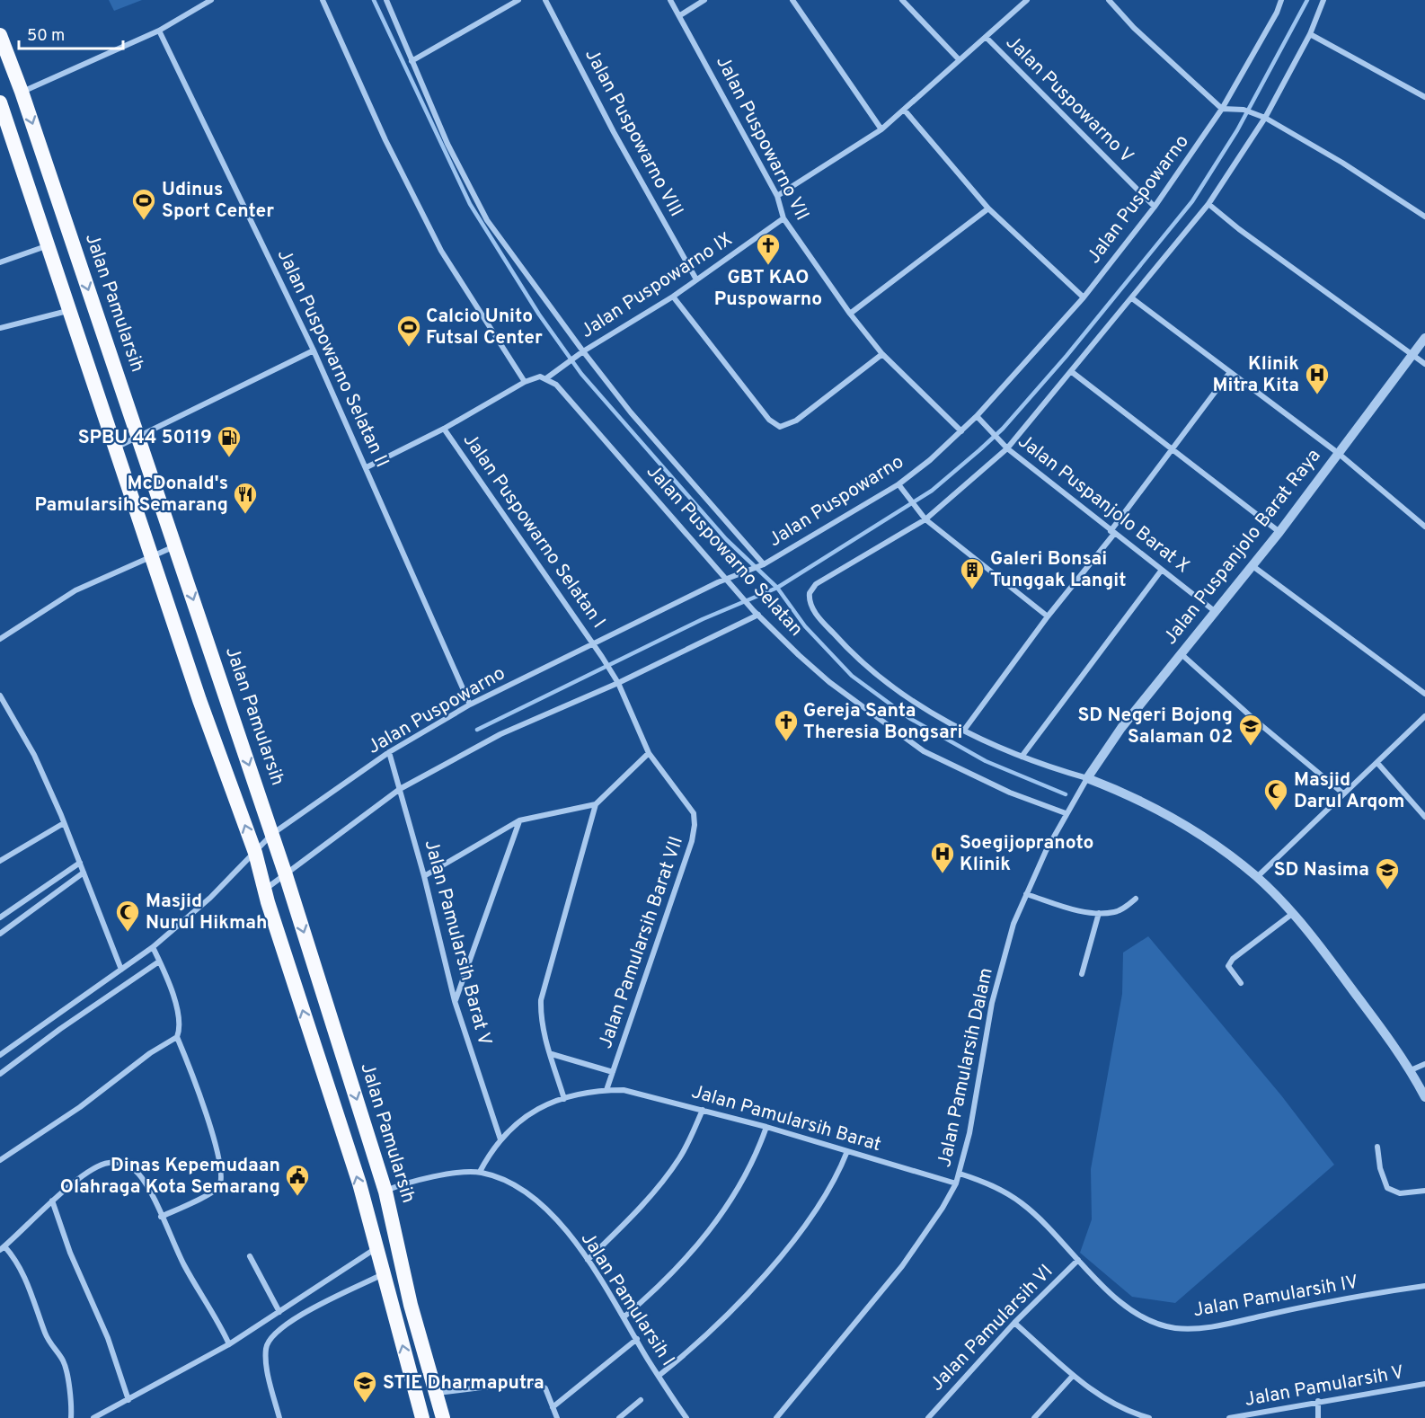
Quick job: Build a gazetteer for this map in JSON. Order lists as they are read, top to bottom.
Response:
{
  "streets": {
    "highway": ["Jalan Pamularsih"],
    "street": [
      "Jalan Puspowarno V",
      "Jalan Puspowarno VIII",
      "Jalan Puspowarno VII",
      "Jalan Puspowarno",
      "Jalan Puspowarno IX",
      "Jalan Puspowarno Selatan II",
      "Jalan Puspanjolo Barat X",
      "Jalan Puspowarno Selatan I",
      "Jalan Puspanjolo Barat Raya",
      "Jalan Puspowarno Selatan",
      "Jalan Pamularsih Barat V",
      "Jalan Pamularsih Barat VII",
      "Jalan Pamularsih Dalam",
      "Jalan Pamularsih Barat",
      "Jalan Pamularsih IV",
      "Jalan Pamularsih I",
      "Jalan Pamularsih VI",
      "Jalan Pamularsih V"
    ]
  },
  "crossings": [
    ["Jalan Puspowarno V", "Jalan Puspowarno"],
    ["Jalan Puspowarno VIII", "Jalan Puspowarno IX"],
    ["Jalan Puspowarno VII", "Jalan Puspowarno"],
    ["Jalan Puspowarno VII", "Jalan Puspowarno IX"],
    ["Jalan Puspowarno", "Jalan Pamularsih"],
    ["Jalan Puspowarno", "Jalan Puspowarno Selatan II"],
    ["Jalan Puspowarno", "Jalan Puspanjolo Barat X"],
    ["Jalan Puspowarno", "Jalan Puspowarno Selatan I"],
    ["Jalan Puspowarno", "Jalan Puspowarno Selatan"],
    ["Jalan Puspowarno", "Jalan Pamularsih Barat V"],
    ["Jalan Puspowarno IX", "Jalan Puspowarno Selatan"],
    ["Jalan Pamularsih", "Jalan Pamularsih I"],
    ["Jalan Puspanjolo Barat X", "Jalan Puspanjolo Barat Raya"],
    ["Jalan Puspowarno Selatan I", "Jalan Pamularsih Barat VII"],
    ["Jalan Puspanjolo Barat Raya", "Jalan Pamularsih Dalam"],
    ["Jalan Puspowarno Selatan", "Jalan Pamularsih Dalam"],
    ["Jalan Pamularsih Barat VII", "Jalan Pamularsih Barat"],
    ["Jalan Pamularsih Dalam", "Jalan Pamularsih Barat"],
    ["Jalan Pamularsih Dalam", "Jalan Pamularsih IV"],
    ["Jalan Pamularsih IV", "Jalan Pamularsih VI"]
  ],
  "places": {
    "sports": ["Udinus Sport Center", "Calcio Unito Futsal Center"],
    "church": ["GBT KAO Puspowarno", "Gereja Santa Theresia Bongsari"],
    "hospital": ["Klinik Mitra Kita", "Soegijopranoto Klinik"],
    "fuel station": ["SPBU 44 50119"],
    "restaurant": ["McDonald's Pamularsih Semarang"],
    "building": ["Galeri Bonsai Tunggak Langit"],
    "school or university": ["SD Negeri Bojong Salaman 02", "SD Nasima", "STIE Dharmaputra"],
    "mosque": ["Masjid Darul Arqom", "Masjid Nurul Hikmah"],
    "public building": ["Dinas Kepemudaan Olahraga Kota Semarang"]
  },
  "scale_bar": "50 m"
}
